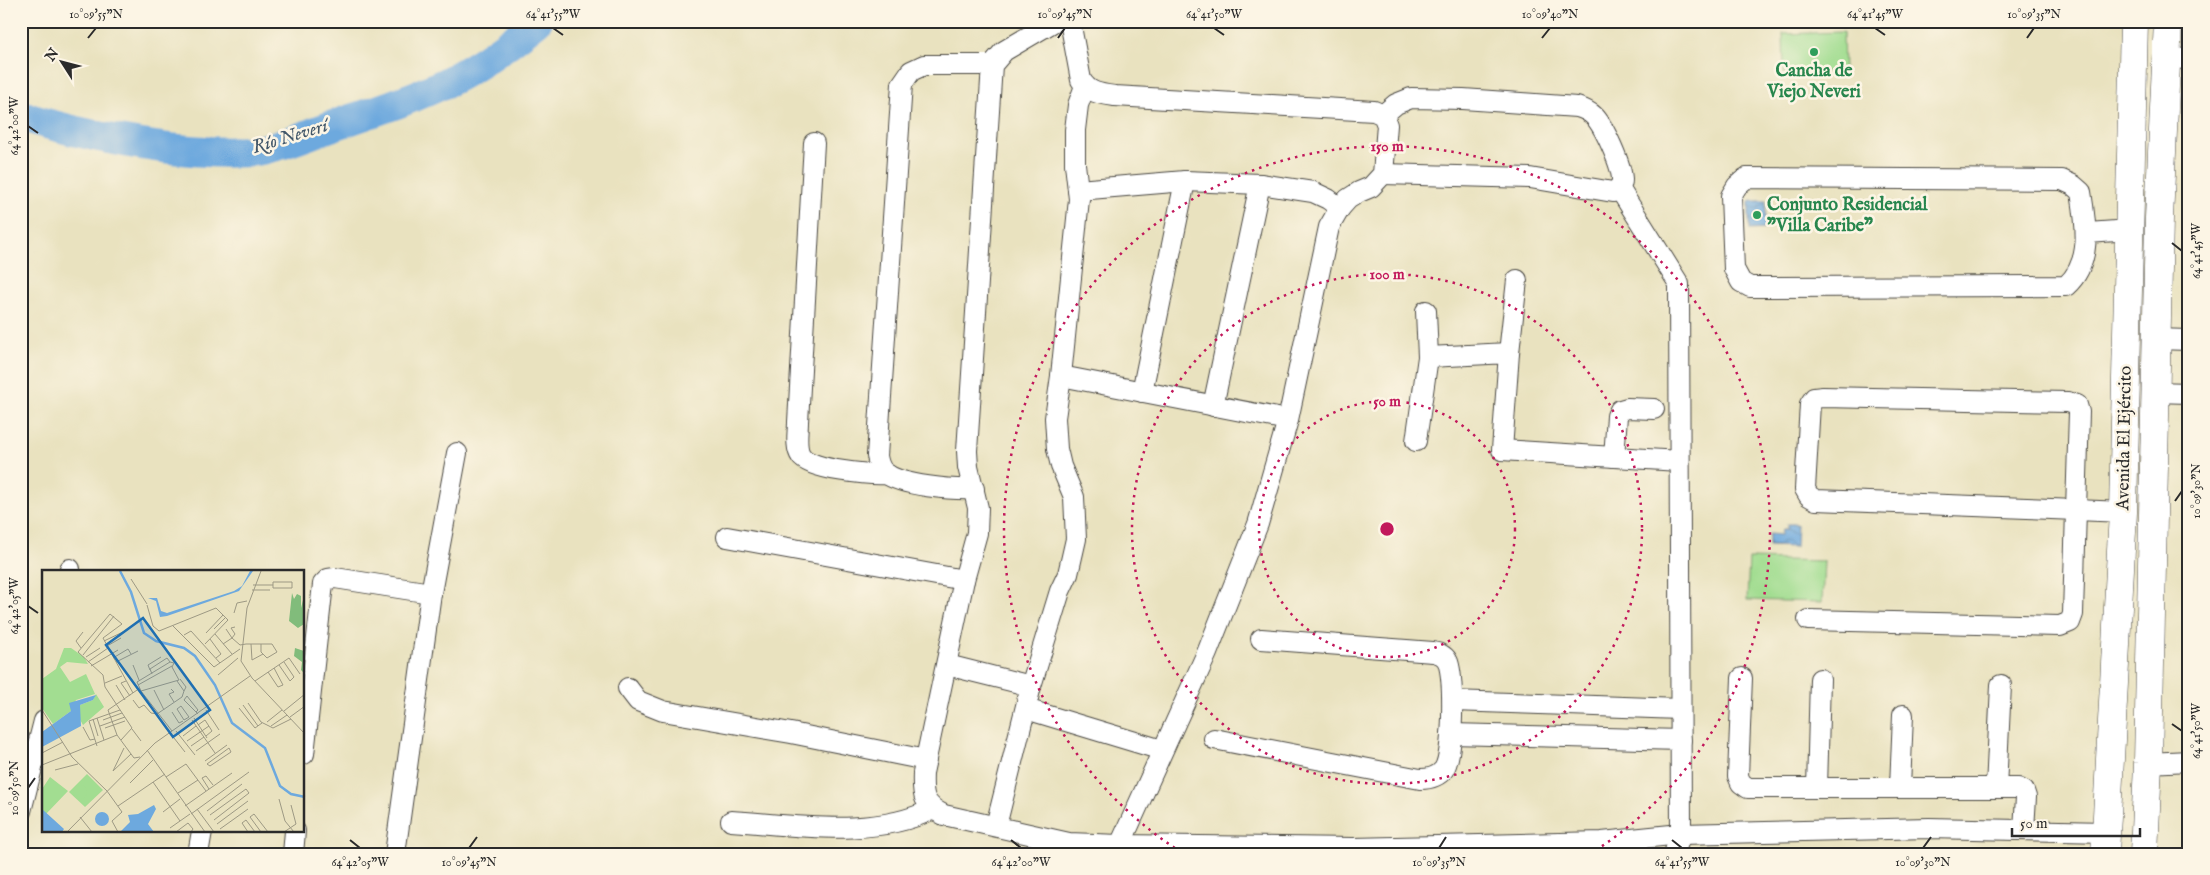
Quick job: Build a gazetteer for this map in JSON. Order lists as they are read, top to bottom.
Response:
{
  "streets": {
    "street": ["Avenida El Ejército"]
  },
  "water": ["Río Neverí"],
  "places": ["Cancha de Viejo Neveri", "Conjunto Residencial \"Villa Caribe\""],
  "scale_bar": "50 m",
  "north": "top left",
  "coordinates": [
    "10°09'55\"N",
    "64°41'55\"W",
    "10°09'45\"N",
    "64°41'50\"W",
    "10°09'40\"N",
    "64°41'45\"W",
    "10°09'35\"N",
    "64°42'00\"W",
    "10°09'30\"N",
    "64°42'05\"W",
    "10°09'50\"N"
  ],
  "rings": ["150 m", "100 m", "50 m"]
}
